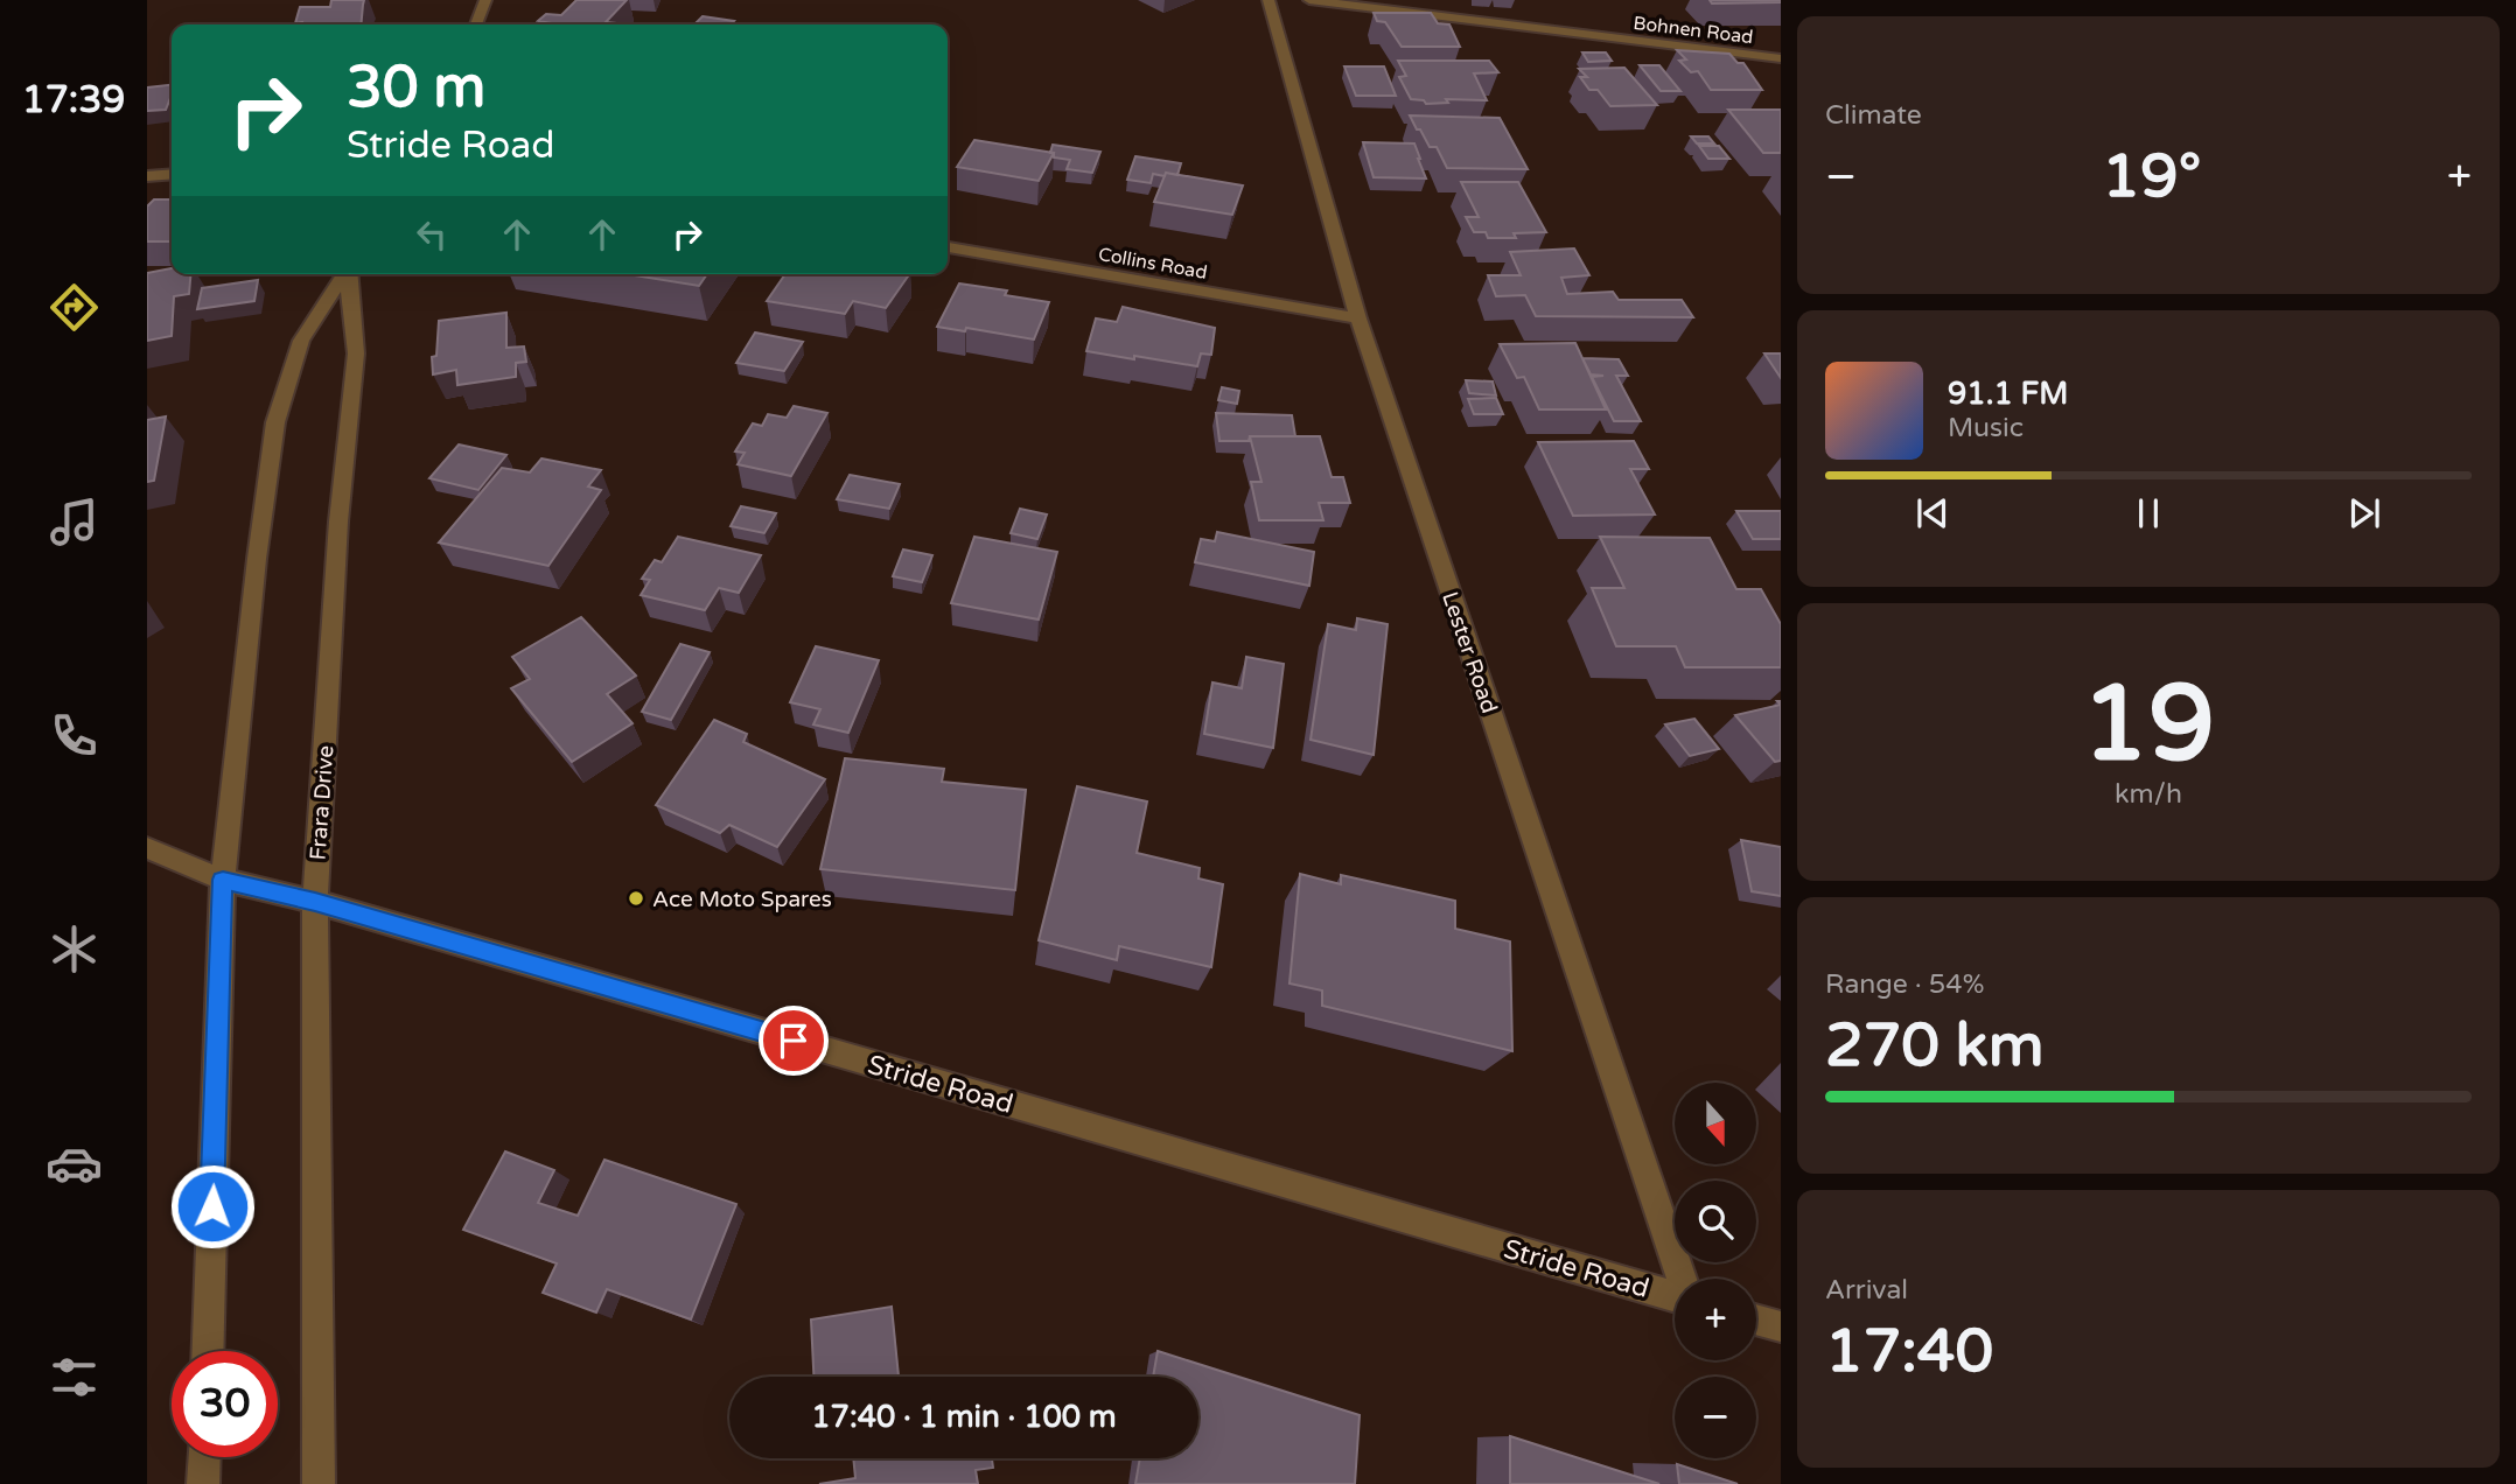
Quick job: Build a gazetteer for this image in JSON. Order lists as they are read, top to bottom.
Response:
{
  "streets": {
    "street": [
      "Bohnen Road",
      "Collins Road",
      "Lester Road",
      "Frara Drive",
      "Stride Road"
    ]
  },
  "crossings": [
    ["Collins Road", "Lester Road"],
    ["Frara Drive", "Stride Road"]
  ],
  "places": ["Ace Moto Spares"],
  "north": "bottom",
  "page": {
    "tabs": "17:39",
    "tile": [
      "Climate",
      ["19", "km/h"],
      ["Range · 54%", "270 km"],
      ["Arrival", "17:40"]
    ],
    "turn": ["30 m", "Stride Road"],
    "heat": ["−", "19°", "+"],
    "song": ["91.1 FM", "Music"],
    "map_buttons": ["+", "−"],
    "limit": "30",
    "trip": "17:40 · 1 min · 100 m"
  }
}
